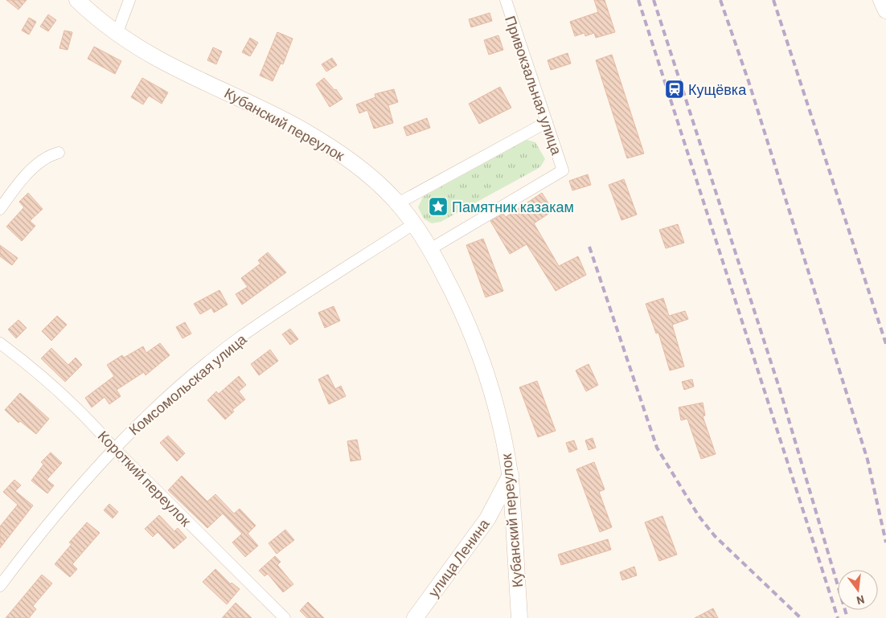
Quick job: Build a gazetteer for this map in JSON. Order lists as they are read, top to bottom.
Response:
{
  "streets": {
    "street": [
      "Привокзальная улица",
      "Кубанский переулок",
      "Комсомольская улица",
      "Короткий переулок",
      "улица Ленина"
    ]
  },
  "crossings": [
    ["Привокзальная улица", "Кубанский переулок"],
    ["Кубанский переулок", "Комсомольская улица"],
    ["Кубанский переулок", "улица Ленина"],
    ["Комсомольская улица", "Короткий переулок"]
  ],
  "places": {
    "station": ["Кущёвка"],
    "place": ["Памятник казакам"]
  },
  "north": "bottom"
}
